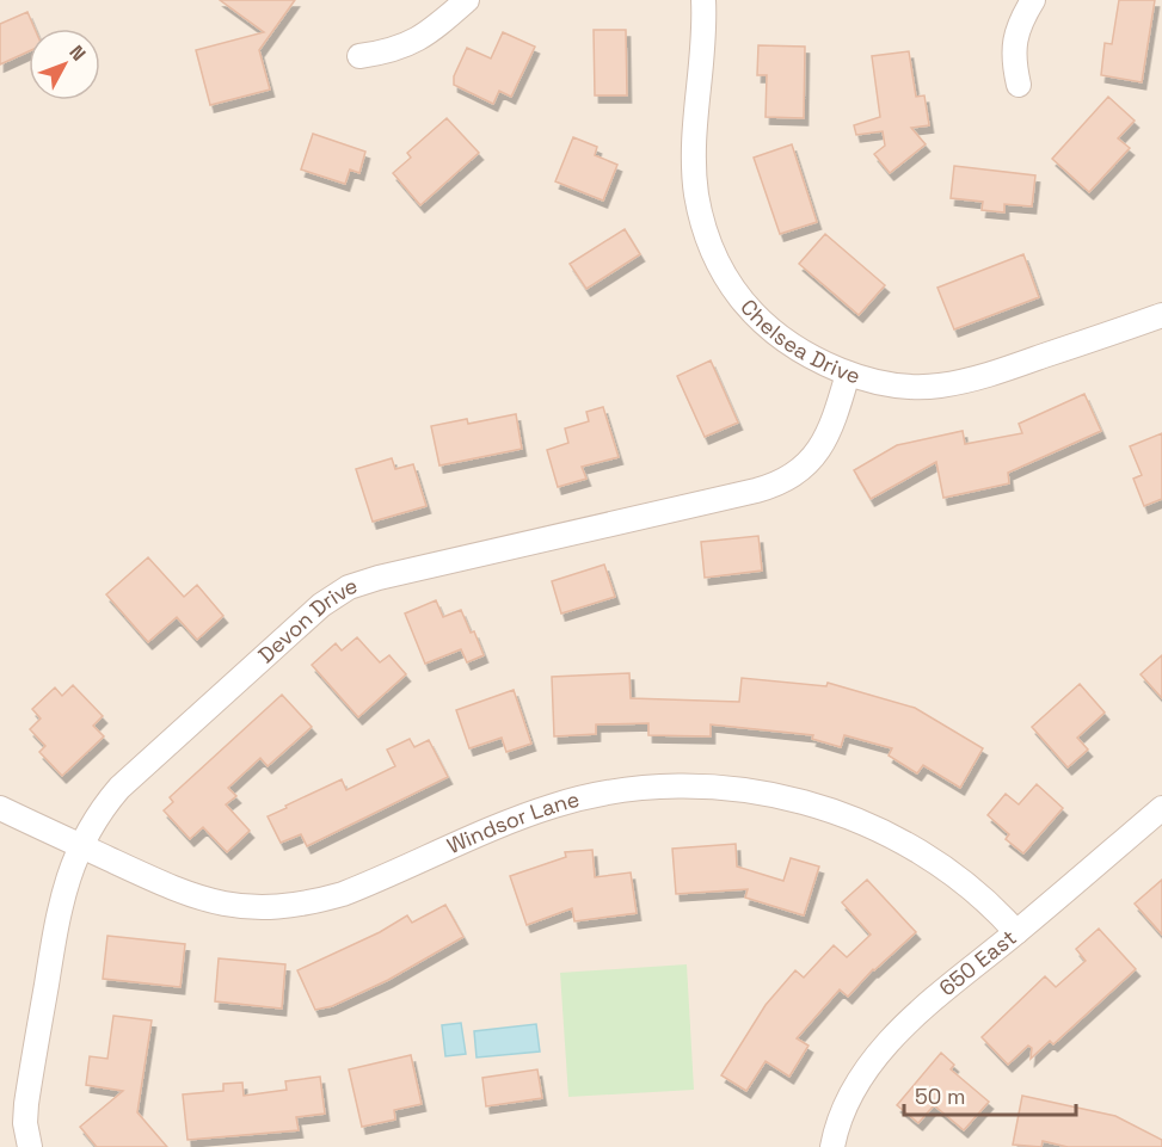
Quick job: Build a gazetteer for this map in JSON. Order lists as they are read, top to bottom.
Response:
{
  "streets": {
    "street": [
      "Chelsea Drive",
      "Devon Drive",
      "Windsor Lane",
      "650 East"
    ]
  },
  "crossings": [
    ["Chelsea Drive", "Devon Drive"],
    ["Devon Drive", "Windsor Lane"],
    ["Windsor Lane", "650 East"]
  ],
  "scale_bar": "50 m",
  "north": "top right"
}
